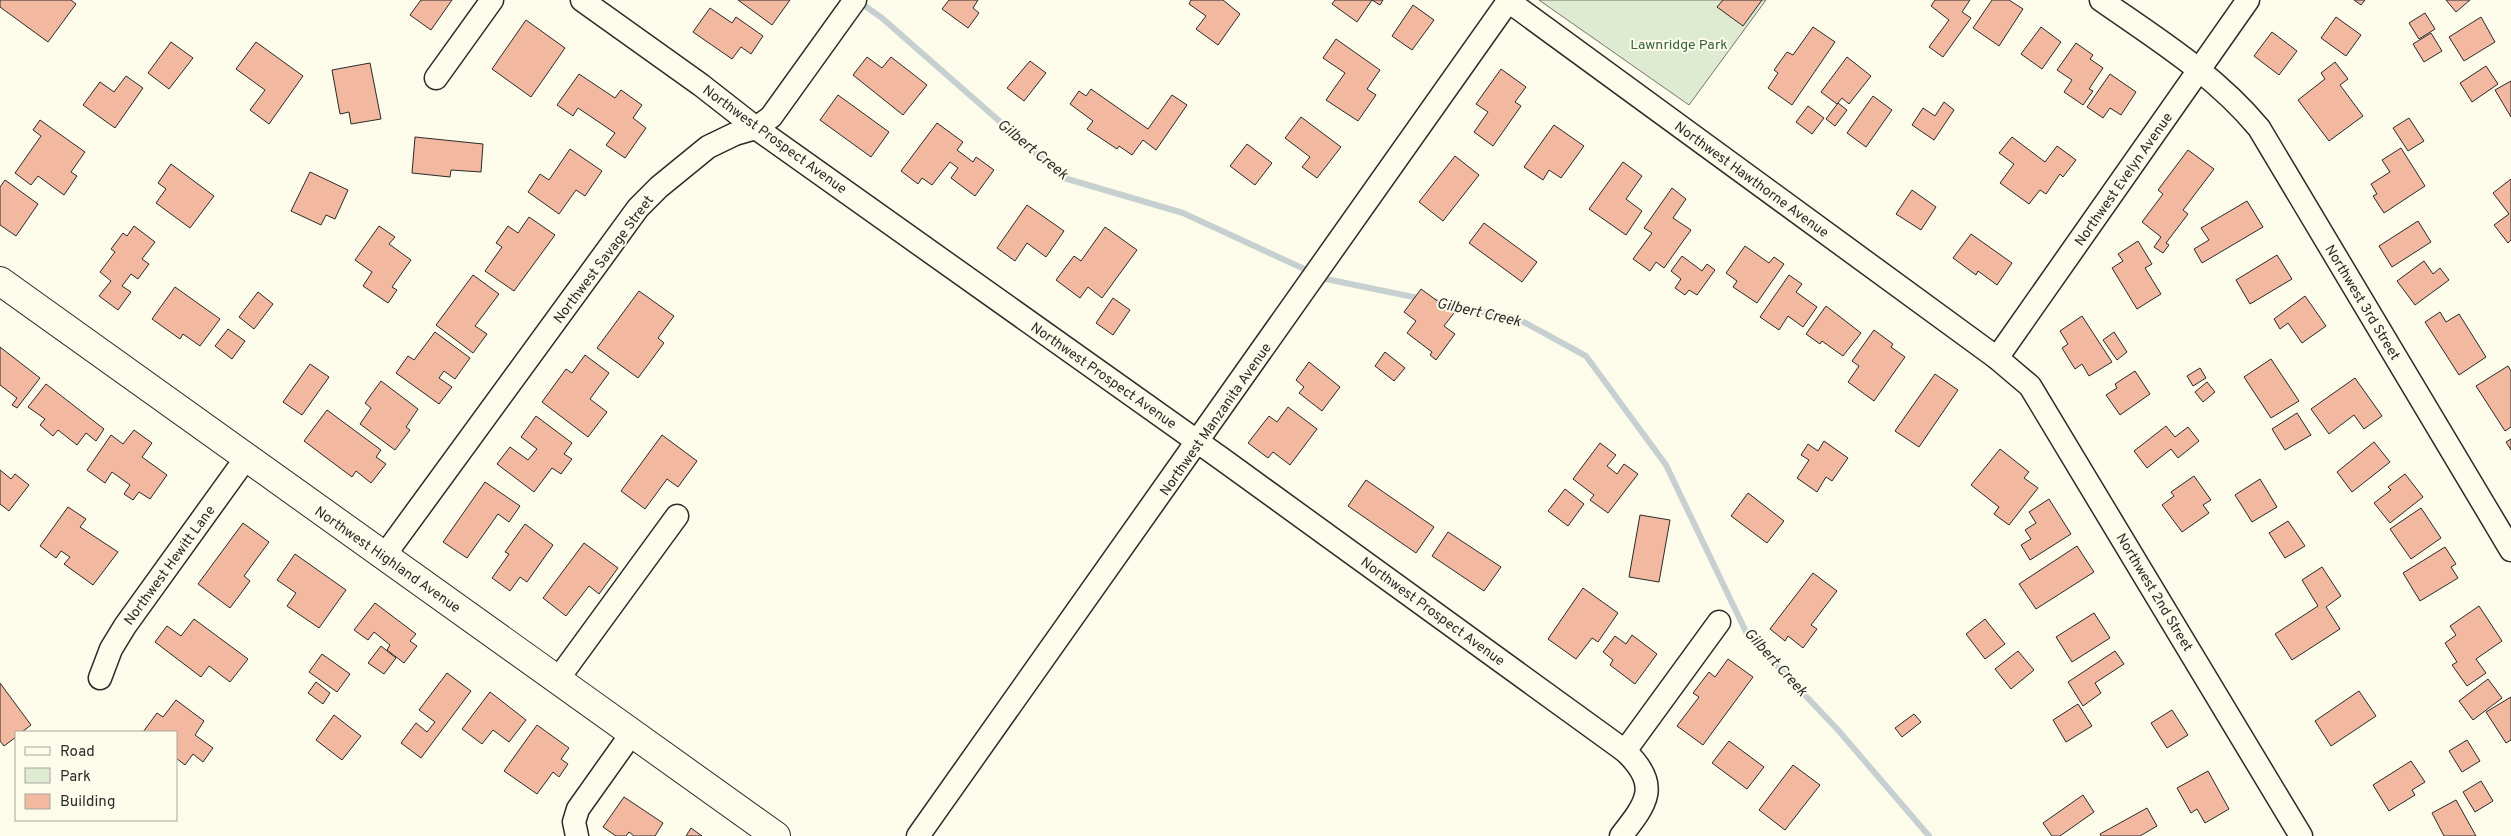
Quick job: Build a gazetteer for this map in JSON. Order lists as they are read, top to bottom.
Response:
{
  "streets": {
    "main road": ["Northwest Highland Avenue"],
    "street": [
      "Northwest Prospect Avenue",
      "Northwest Hawthorne Avenue",
      "Northwest Evelyn Avenue",
      "Northwest Savage Street",
      "Northwest 3rd Street",
      "Northwest Manzanita Avenue",
      "Northwest Hewitt Lane",
      "Northwest 2nd Street"
    ]
  },
  "crossings": [
    ["Northwest Prospect Avenue", "Northwest Savage Street"],
    ["Northwest Prospect Avenue", "Northwest Manzanita Avenue"],
    ["Northwest Hawthorne Avenue", "Northwest Evelyn Avenue"],
    ["Northwest Hawthorne Avenue", "Northwest Manzanita Avenue"],
    ["Northwest Hawthorne Avenue", "Northwest 2nd Street"],
    ["Northwest Evelyn Avenue", "Northwest 3rd Street"],
    ["Northwest Evelyn Avenue", "Northwest 2nd Street"],
    ["Northwest Savage Street", "Northwest Highland Avenue"],
    ["Northwest Highland Avenue", "Northwest Hewitt Lane"]
  ],
  "water": ["Gilbert Creek"],
  "parks": ["Lawnridge Park"],
  "legend": ["Road", "Park", "Building"]
}
